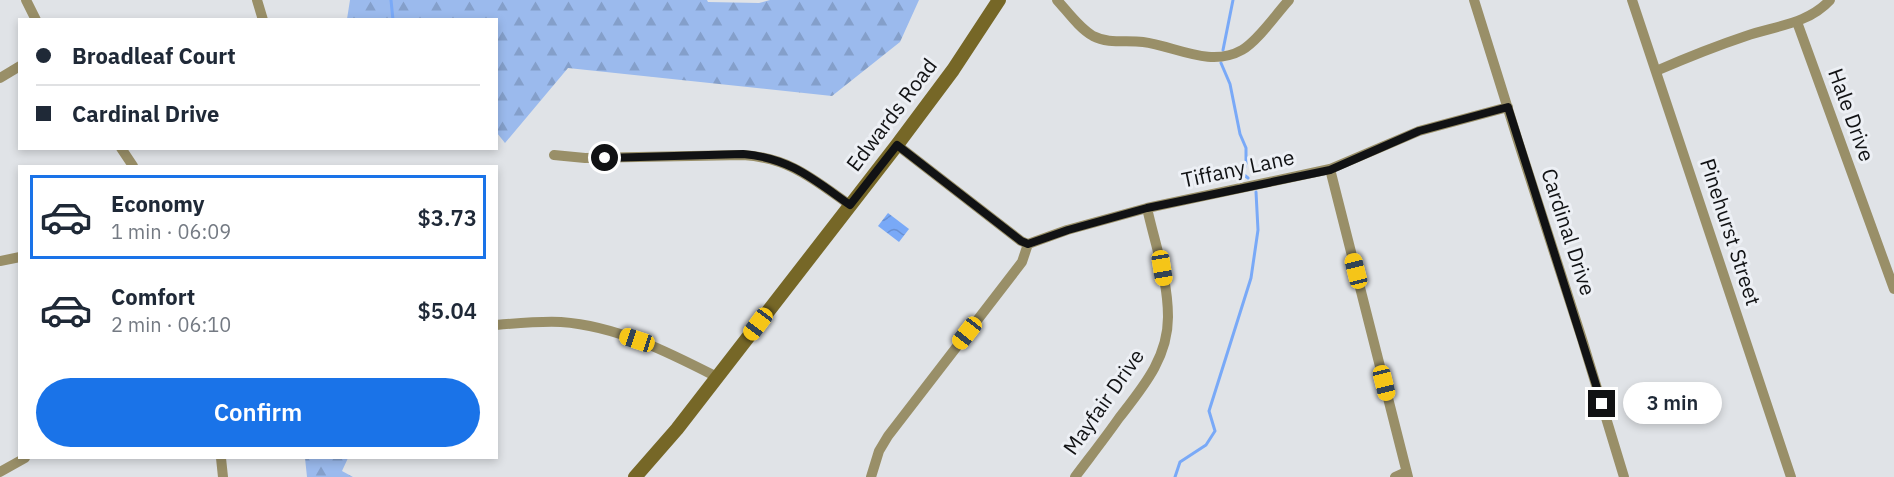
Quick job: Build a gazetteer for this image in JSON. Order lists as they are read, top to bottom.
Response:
{
  "streets": {
    "main road": ["Edwards Road"],
    "street": [
      "Hale Drive",
      "Tiffany Lane",
      "Cardinal Drive",
      "Pinehurst Street",
      "Mayfair Drive"
    ]
  },
  "crossings": [
    ["Tiffany Lane", "Cardinal Drive"],
    ["Tiffany Lane", "Mayfair Drive"]
  ],
  "page": {
    "banner": ["Broadleaf Court", "Cardinal Drive"],
    "list": [
      {
        "name": "Economy",
        "note": "1 min · 06:09",
        "value": "$3.73"
      },
      {
        "name": "Comfort",
        "note": "2 min · 06:10",
        "value": "$5.04"
      }
    ],
    "buttons": "Confirm",
    "bubble": "3 min"
  }
}
